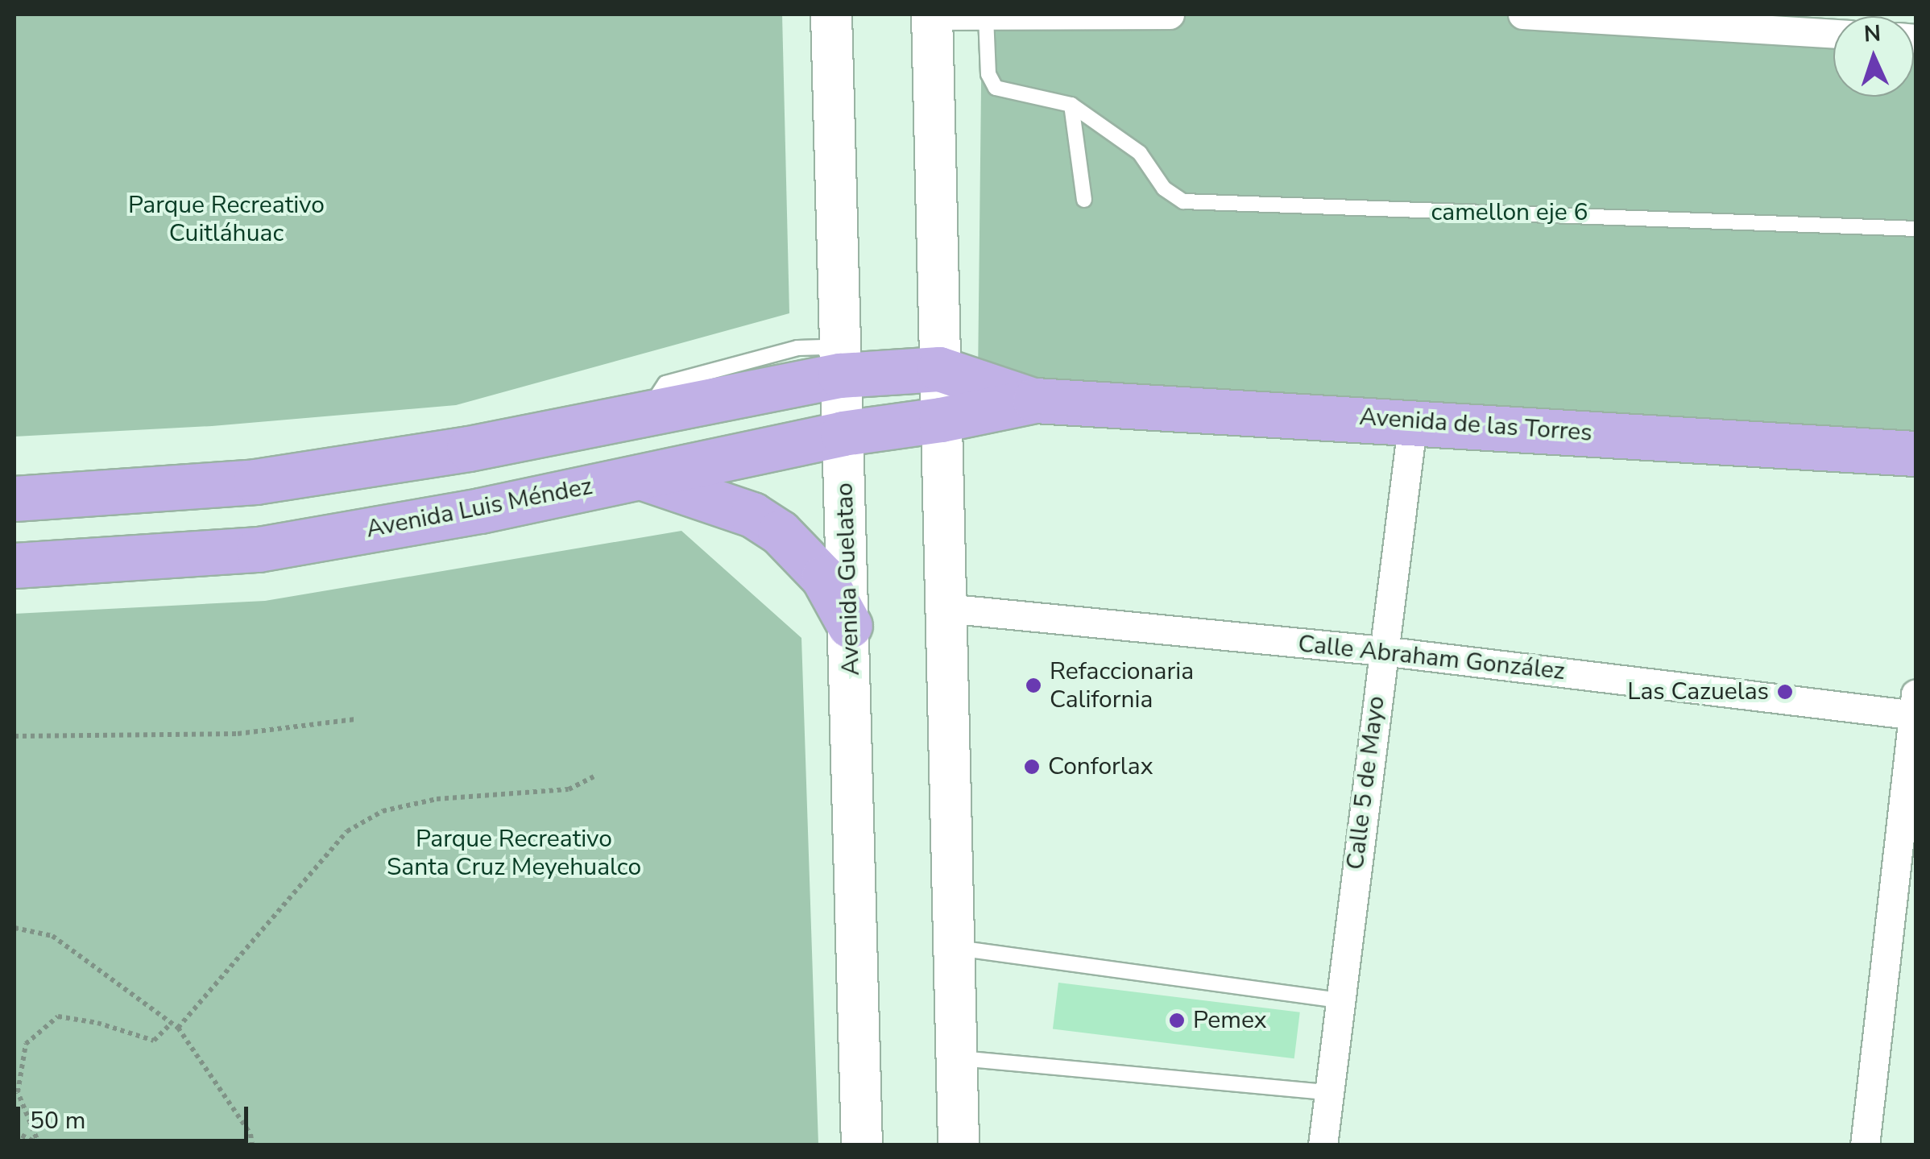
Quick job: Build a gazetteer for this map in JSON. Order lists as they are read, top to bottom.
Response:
{
  "streets": {
    "main road": ["Avenida de las Torres", "Avenida Luis Méndez", "Avenida Guelatao"],
    "street": ["Calle Abraham González", "Calle 5 de Mayo"]
  },
  "crossings": [
    ["Avenida de las Torres", "Avenida Luis Méndez"],
    ["Avenida de las Torres", "Calle 5 de Mayo"],
    ["Avenida Luis Méndez", "Avenida Guelatao"],
    ["Calle Abraham González", "Calle 5 de Mayo"]
  ],
  "parks": ["Parque Recreativo Cuitláhuac", "camellon eje 6", "Parque Recreativo Santa Cruz Meyehualco"],
  "places": [
    "Refaccionaria California",
    "Las Cazuelas",
    "Conforlax",
    "Pemex"
  ],
  "scale_bar": "50 m",
  "north": "top"
}
